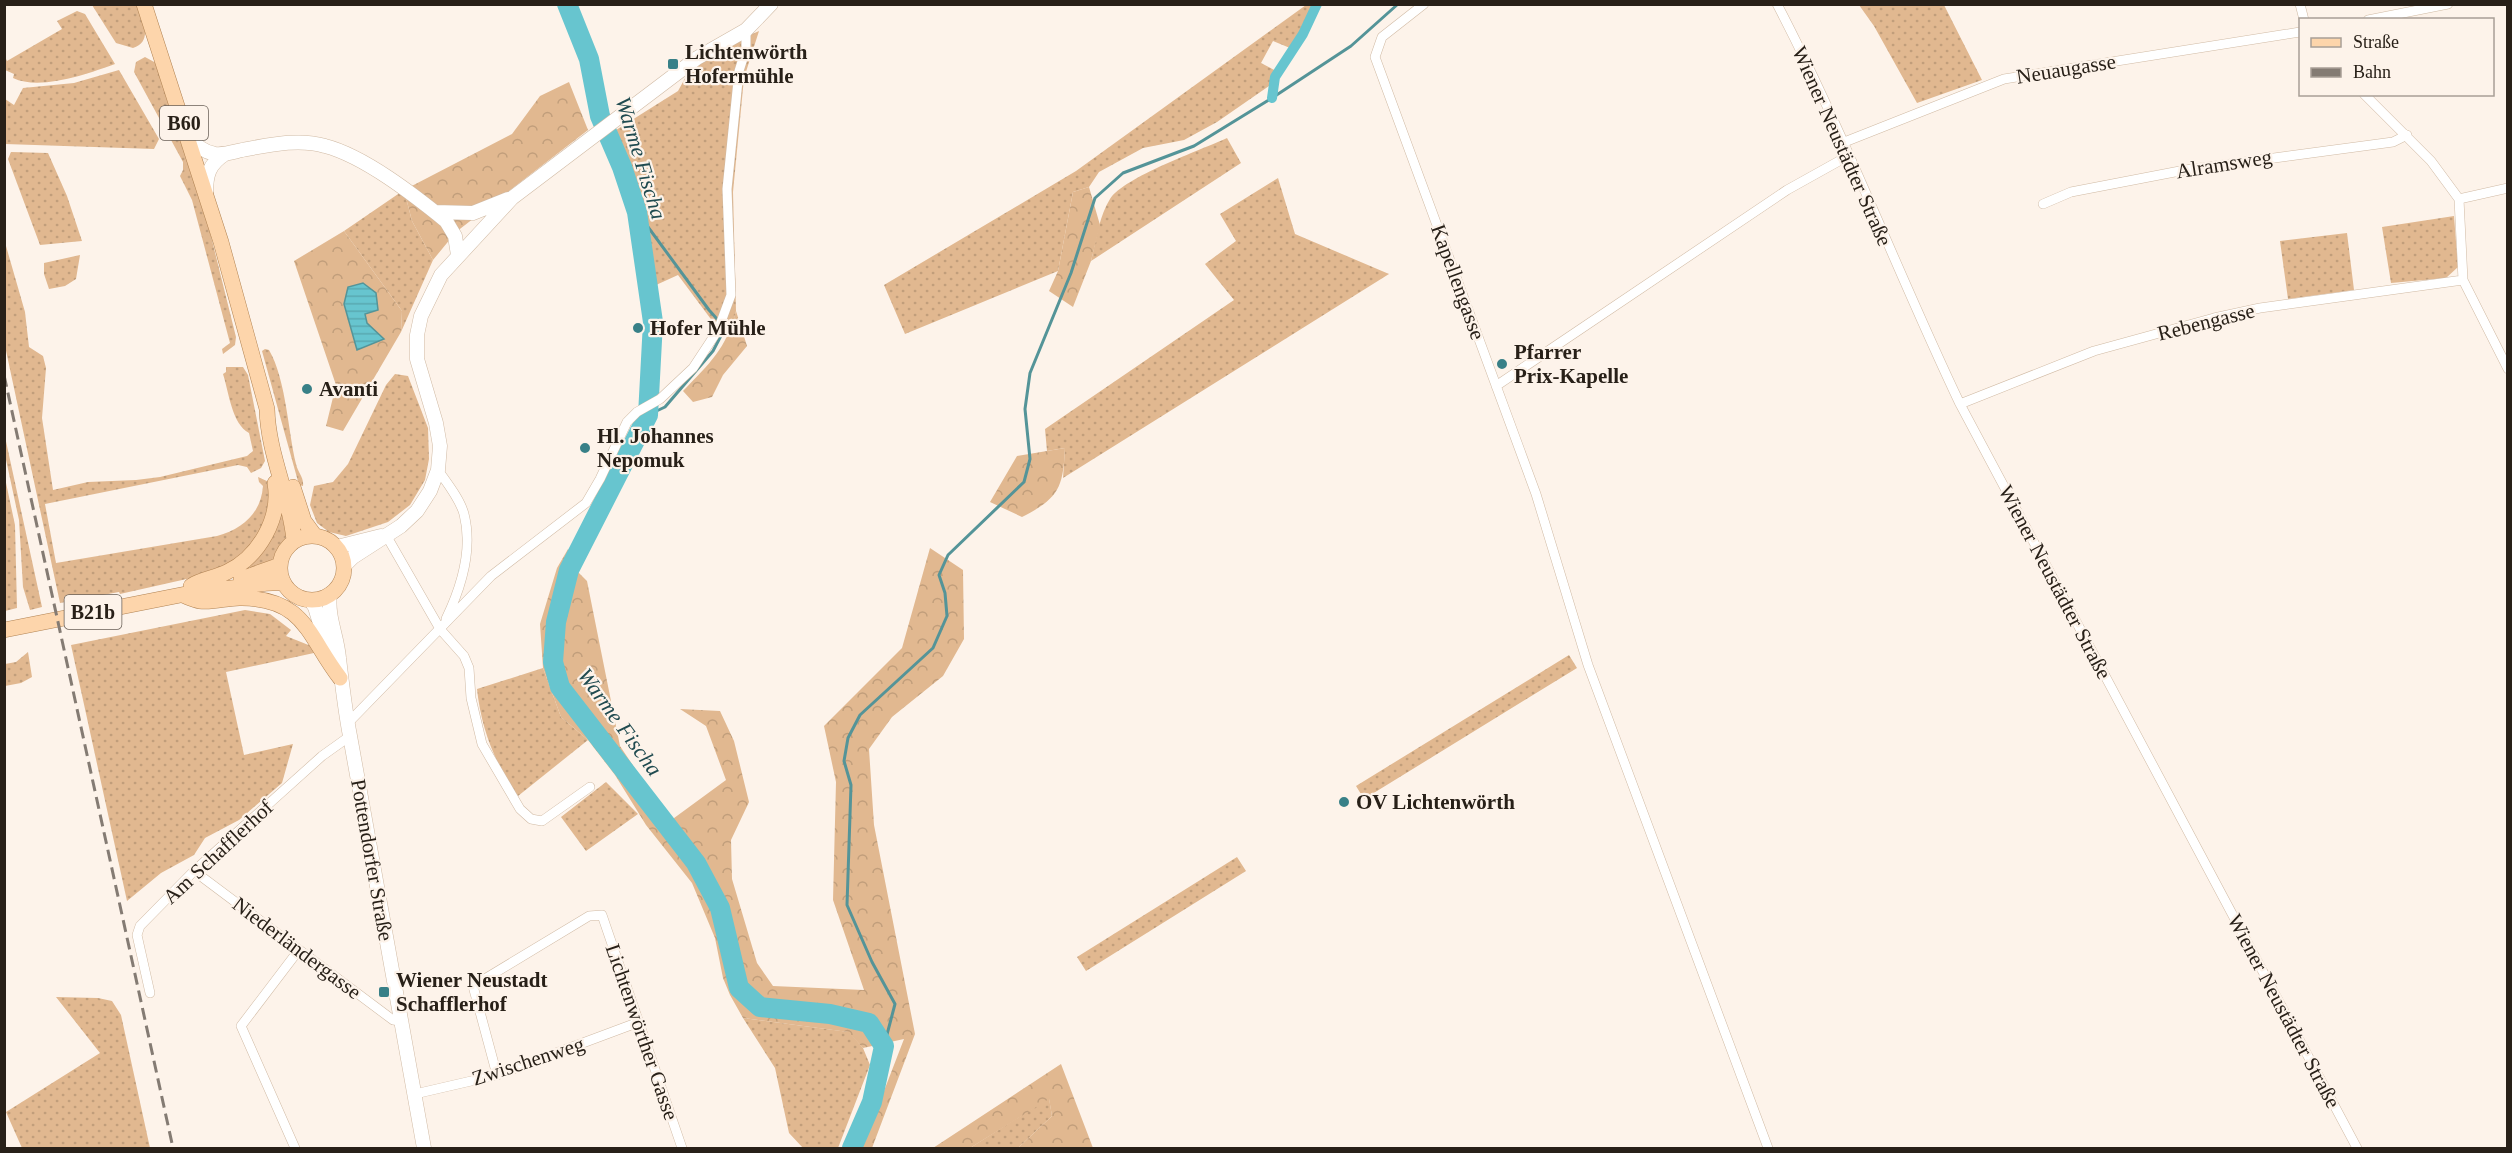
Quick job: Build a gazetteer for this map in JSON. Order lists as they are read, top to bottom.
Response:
{
  "streets": {
    "main road": ["B60", "B21b", "Pottendorfer Straße"],
    "street": [
      "Neuaugasse",
      "Wiener Neustädter Straße",
      "Alramsweg",
      "Kapellengasse",
      "Rebengasse",
      "Am Schafflerhof",
      "Niederländergasse",
      "Lichtenwörther Gasse",
      "Zwischenweg"
    ]
  },
  "crossings": [
    ["Neuaugasse", "Wiener Neustädter Straße"],
    ["B60", "B21b"],
    ["B60", "Pottendorfer Straße"],
    ["Wiener Neustädter Straße", "Rebengasse"],
    ["B21b", "Pottendorfer Straße"],
    ["Am Schafflerhof", "Pottendorfer Straße"],
    ["Am Schafflerhof", "Niederländergasse"],
    ["Pottendorfer Straße", "Niederländergasse"],
    ["Pottendorfer Straße", "Zwischenweg"],
    ["Lichtenwörther Gasse", "Zwischenweg"]
  ],
  "water": ["Warme Fischa"],
  "places": {
    "transit": ["Lichtenwörth Hofermühle", "Wiener Neustadt Schafflerhof"],
    "other": [
      "Hofer Mühle",
      "Pfarrer Prix-Kapelle",
      "Avanti",
      "Hl. Johannes Nepomuk",
      "OV Lichtenwörth"
    ]
  },
  "legend": ["Straße", "Bahn"]
}
